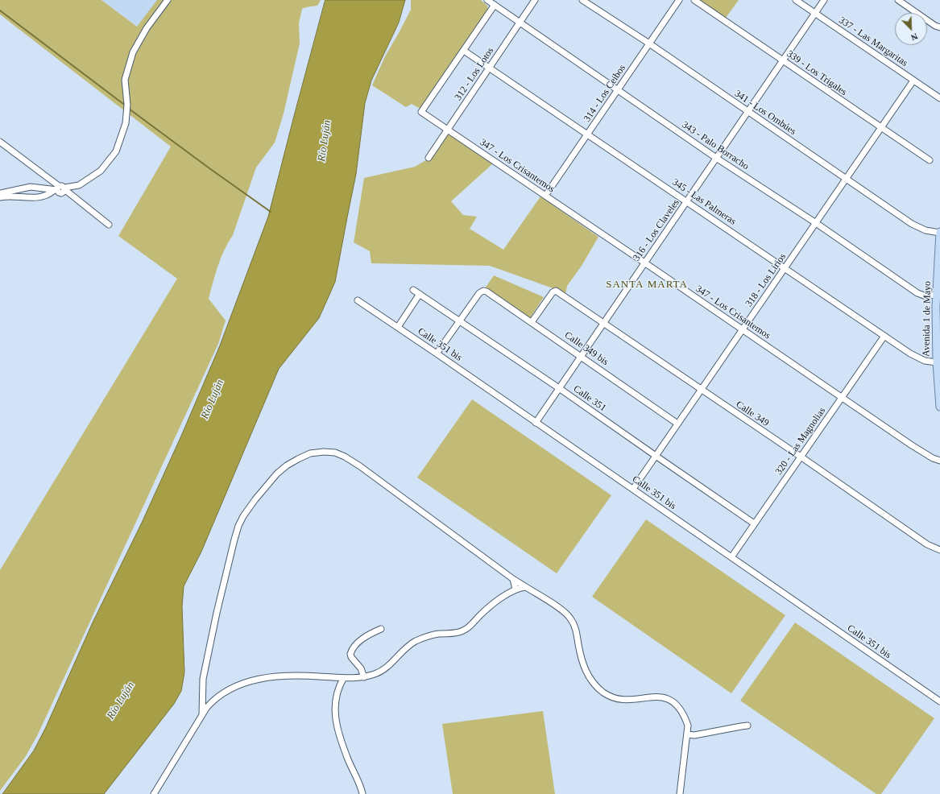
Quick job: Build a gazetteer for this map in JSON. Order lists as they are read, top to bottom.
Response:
{
  "streets": {
    "main road": ["Avenida 1 de Mayo"],
    "street": [
      "337 - Las Margaritas",
      "339 - Los Trigales",
      "312 - Los Lotos",
      "314 - Los Ceibos",
      "341 - Los Ombúes",
      "343 - Palo Borracho",
      "347 - Los Crisantemos",
      "345 - Las Palmeras",
      "316 - Los Claveles",
      "318 - Los Lirios",
      "Calle 351 bis",
      "Calle 349 bis",
      "Calle 351",
      "Calle 349",
      "320 - Las Magnolias"
    ]
  },
  "crossings": [
    ["337 - Las Margaritas", "316 - Los Claveles"],
    ["337 - Las Margaritas", "318 - Los Lirios"],
    ["339 - Los Trigales", "316 - Los Claveles"],
    ["339 - Los Trigales", "318 - Los Lirios"],
    ["312 - Los Lotos", "343 - Palo Borracho"],
    ["312 - Los Lotos", "347 - Los Crisantemos"],
    ["312 - Los Lotos", "345 - Las Palmeras"],
    ["314 - Los Ceibos", "341 - Los Ombúes"],
    ["314 - Los Ceibos", "343 - Palo Borracho"],
    ["314 - Los Ceibos", "347 - Los Crisantemos"],
    ["314 - Los Ceibos", "345 - Las Palmeras"],
    ["341 - Los Ombúes", "316 - Los Claveles"],
    ["341 - Los Ombúes", "318 - Los Lirios"],
    ["341 - Los Ombúes", "Avenida 1 de Mayo"],
    ["343 - Palo Borracho", "316 - Los Claveles"],
    ["343 - Palo Borracho", "318 - Los Lirios"],
    ["343 - Palo Borracho", "Avenida 1 de Mayo"],
    ["347 - Los Crisantemos", "345 - Las Palmeras"],
    ["347 - Los Crisantemos", "316 - Los Claveles"],
    ["347 - Los Crisantemos", "318 - Los Lirios"],
    ["347 - Los Crisantemos", "320 - Las Magnolias"],
    ["345 - Las Palmeras", "316 - Los Claveles"],
    ["345 - Las Palmeras", "318 - Los Lirios"],
    ["345 - Las Palmeras", "Avenida 1 de Mayo"],
    ["345 - Las Palmeras", "320 - Las Magnolias"],
    ["316 - Los Claveles", "Calle 351 bis"],
    ["316 - Los Claveles", "Calle 349 bis"],
    ["316 - Los Claveles", "Calle 351"],
    ["316 - Los Claveles", "Calle 349"],
    ["318 - Los Lirios", "Calle 351 bis"],
    ["318 - Los Lirios", "Calle 349 bis"],
    ["318 - Los Lirios", "Calle 351"],
    ["318 - Los Lirios", "Calle 349"],
    ["Calle 351 bis", "320 - Las Magnolias"],
    ["Calle 349 bis", "Calle 351"],
    ["Calle 349 bis", "Calle 349"],
    ["Calle 351", "320 - Las Magnolias"],
    ["Calle 349", "320 - Las Magnolias"]
  ],
  "districts": ["SANTA MARTA"],
  "water": ["Río Luján"],
  "north": "bottom right"
}
